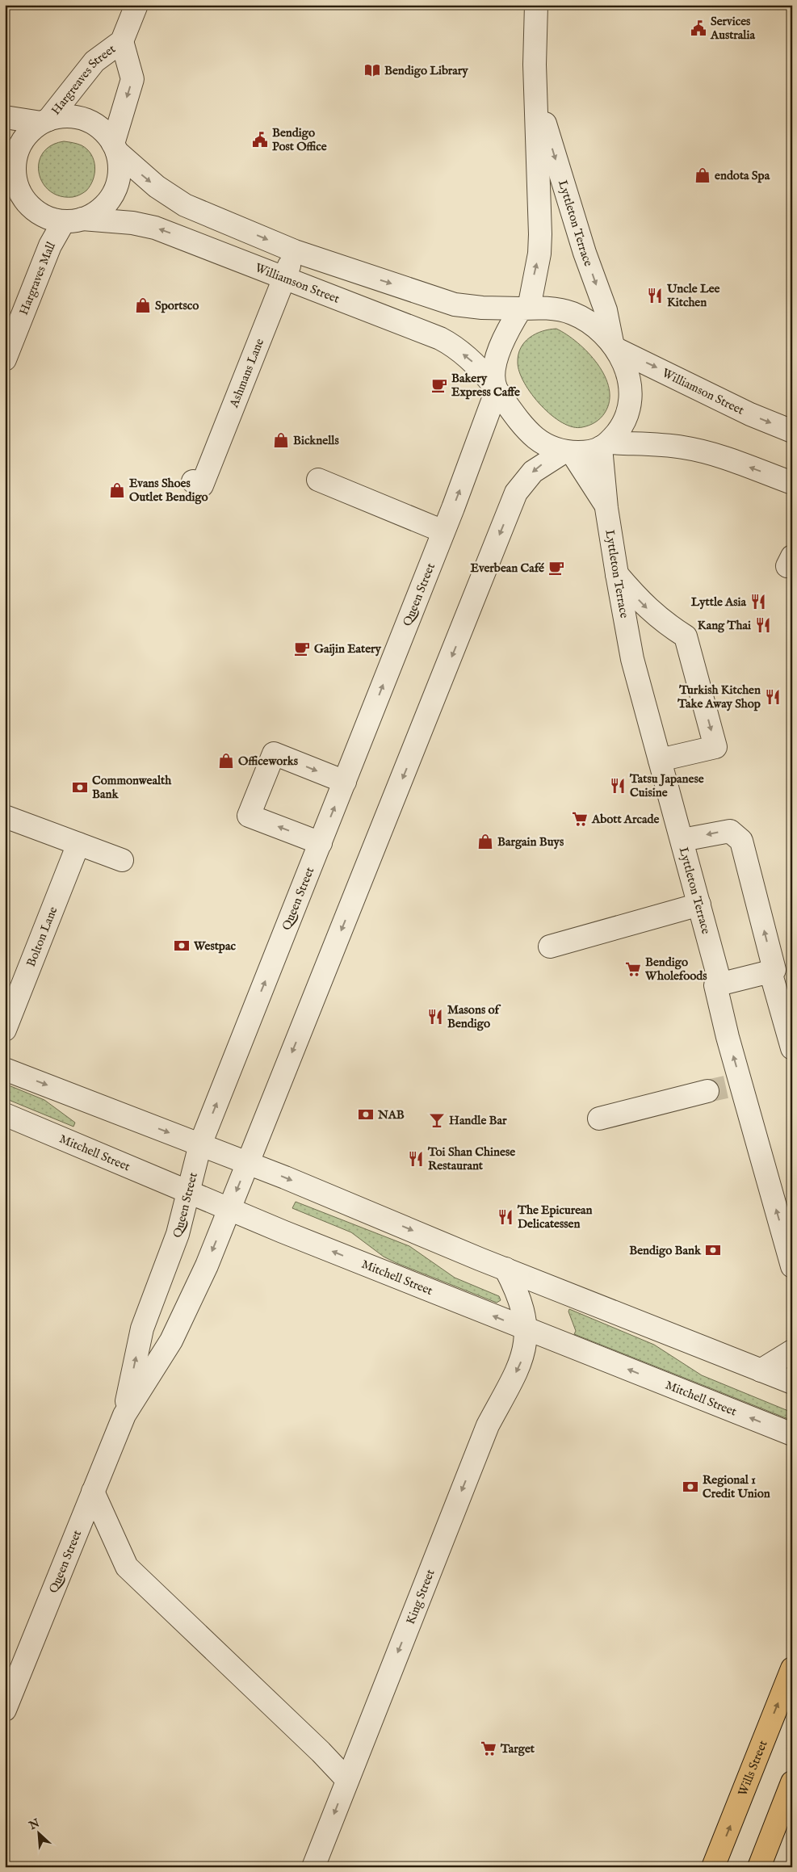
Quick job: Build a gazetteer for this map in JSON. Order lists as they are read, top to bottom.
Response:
{
  "streets": {
    "main road": ["Wills Street"],
    "street": [
      "Hargreaves Street",
      "Lyttleton Terrace",
      "Hargraves Mall",
      "Williamson Street",
      "Ashmans Lane",
      "Queen Street",
      "Bolton Lane",
      "Mitchell Street",
      "King Street"
    ]
  },
  "crossings": [
    ["Hargreaves Street", "Hargraves Mall"],
    ["Hargreaves Street", "Williamson Street"],
    ["Lyttleton Terrace", "Williamson Street"],
    ["Lyttleton Terrace", "Queen Street"],
    ["Hargraves Mall", "Williamson Street"],
    ["Williamson Street", "Ashmans Lane"],
    ["Williamson Street", "Queen Street"],
    ["Queen Street", "Mitchell Street"],
    ["Mitchell Street", "King Street"]
  ],
  "one_way": ["Hargreaves Street", "King Street"],
  "places": {
    "public building": ["Services Australia", "Bendigo Post Office"],
    "library": ["Bendigo Library"],
    "shop": [
      "endota Spa",
      "Sportsco",
      "Bicknells",
      "Evans Shoes Outlet Bendigo",
      "Officeworks",
      "Bargain Buys"
    ],
    "restaurant": [
      "Uncle Lee Kitchen",
      "Lyttle Asia",
      "Kang Thai",
      "Turkish Kitchen Take Away Shop",
      "Tatsu Japanese Cuisine",
      "Masons of Bendigo",
      "Toi Shan Chinese Restaurant",
      "The Epicurean Delicatessen"
    ],
    "cafe": ["Bakery Express Caffe", "Everbean Café", "Gaijin Eatery"],
    "bank": [
      "Commonwealth Bank",
      "Westpac",
      "NAB",
      "Bendigo Bank",
      "Regional 1 Credit Union"
    ],
    "supermarket": ["Abott Arcade", "Bendigo Wholefoods", "Target"],
    "bar": ["Handle Bar"]
  },
  "north": "top left"
}
